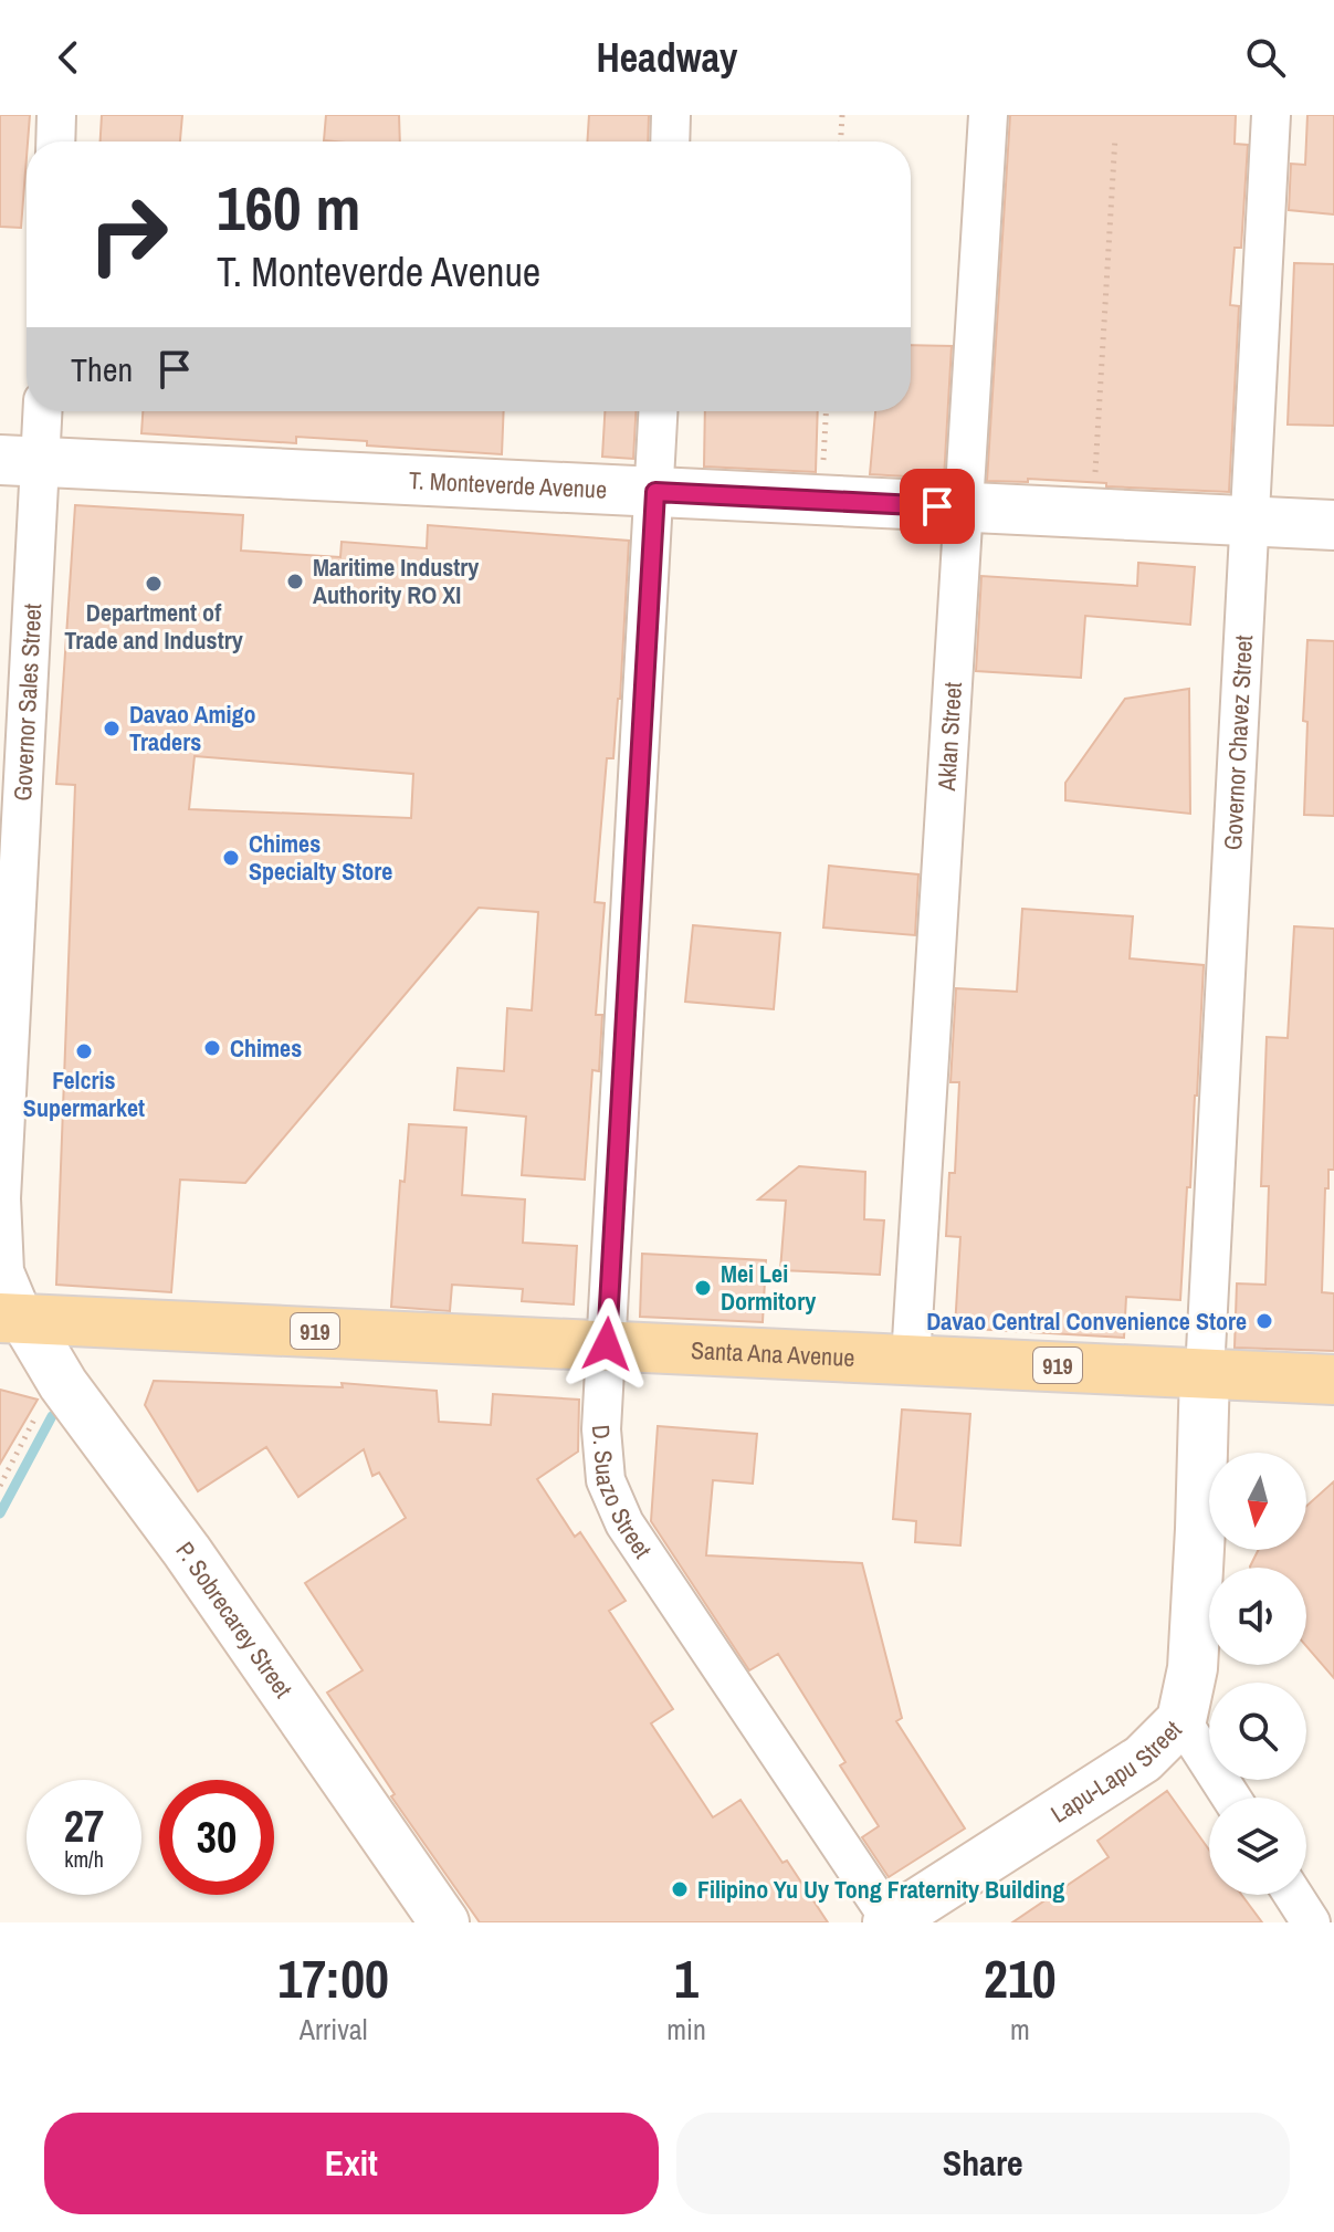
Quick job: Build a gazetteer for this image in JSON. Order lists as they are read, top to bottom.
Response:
{
  "streets": {
    "main road": ["919", "Santa Ana Avenue"],
    "street": [
      "T. Monteverde Avenue",
      "Governor Sales Street",
      "Aklan Street",
      "Governor Chavez Street",
      "D. Suazo Street",
      "P. Sobrecarey Street",
      "Lapu-Lapu Street"
    ]
  },
  "crossings": [
    ["T. Monteverde Avenue", "Governor Sales Street"],
    ["T. Monteverde Avenue", "Aklan Street"],
    ["T. Monteverde Avenue", "Governor Chavez Street"],
    ["T. Monteverde Avenue", "D. Suazo Street"],
    ["Governor Sales Street", "Santa Ana Avenue"],
    ["Governor Sales Street", "P. Sobrecarey Street"],
    ["Aklan Street", "Santa Ana Avenue"],
    ["Governor Chavez Street", "Santa Ana Avenue"],
    ["Governor Chavez Street", "Lapu-Lapu Street"],
    ["Santa Ana Avenue", "D. Suazo Street"],
    ["Santa Ana Avenue", "P. Sobrecarey Street"],
    ["Santa Ana Avenue", "Lapu-Lapu Street"],
    ["D. Suazo Street", "Lapu-Lapu Street"]
  ],
  "places": [
    "Maritime Industry Authority RO XI",
    "Department of Trade and Industry",
    "Davao Amigo Traders",
    "Chimes Specialty Store",
    "Chimes",
    "Felcris Supermarket",
    "Mei Lei Dormitory",
    "Davao Central Convenience Store",
    "Filipino Yu Uy Tong Fraternity Building"
  ],
  "north": "bottom",
  "page": {
    "header": "Headway",
    "turn": ["160 m", "T. Monteverde Avenue"],
    "then": "Then",
    "speed": "27 km/h",
    "limit": "30",
    "eta": [
      "17:00",
      "Arrival",
      "1",
      "min",
      "210",
      "m"
    ],
    "buttons": ["Exit", "Share"]
  }
}
